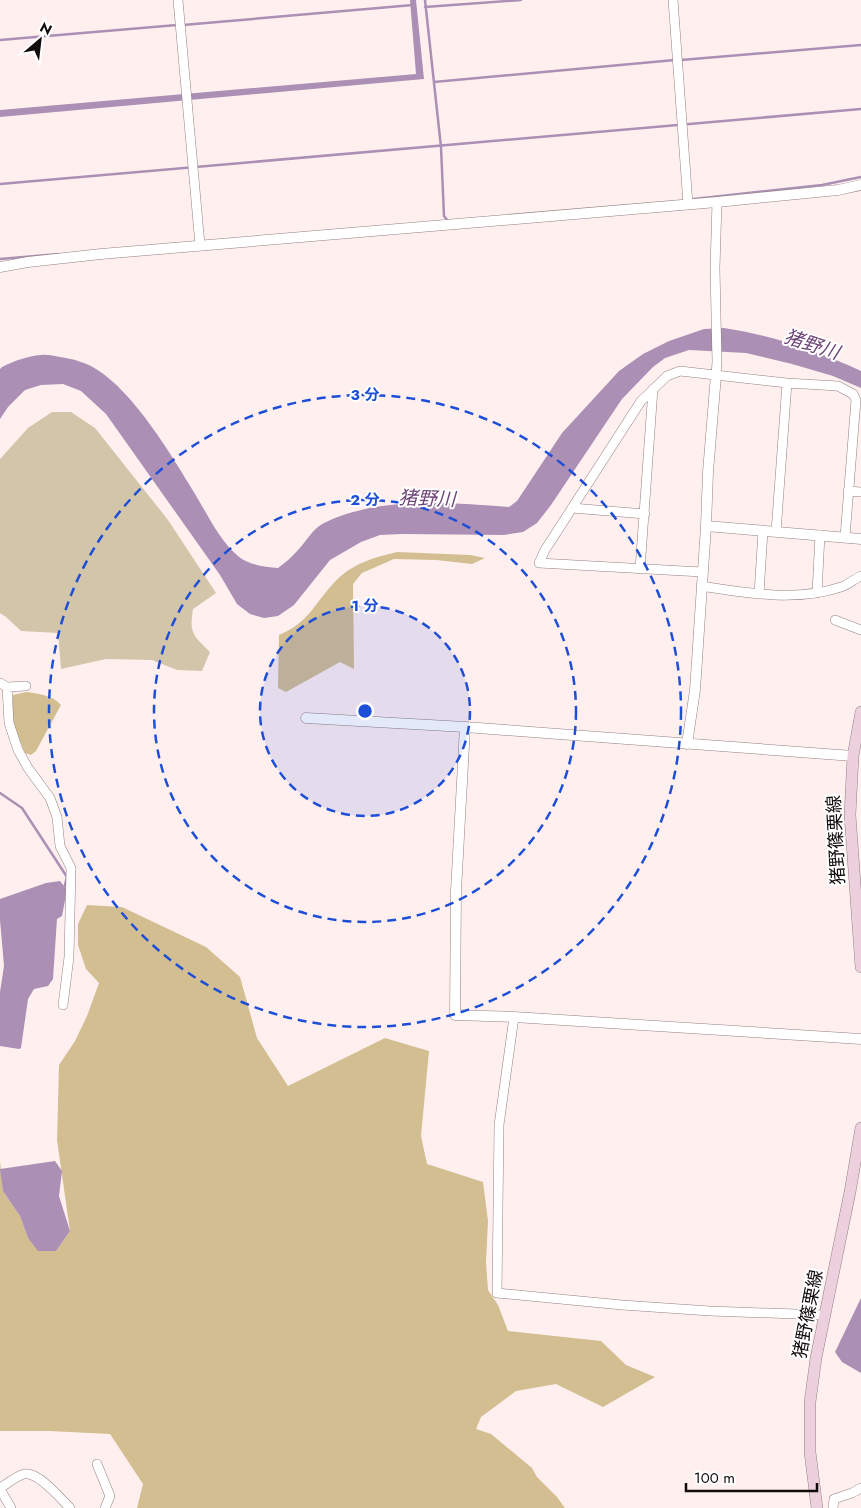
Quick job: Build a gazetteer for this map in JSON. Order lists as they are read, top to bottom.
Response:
{
  "streets": {
    "main road": ["猪野篠栗線"]
  },
  "water": ["猪野川"],
  "scale_bar": "100 m",
  "north": "top right",
  "rings": ["3 分", "2 分", "1 分"]
}
